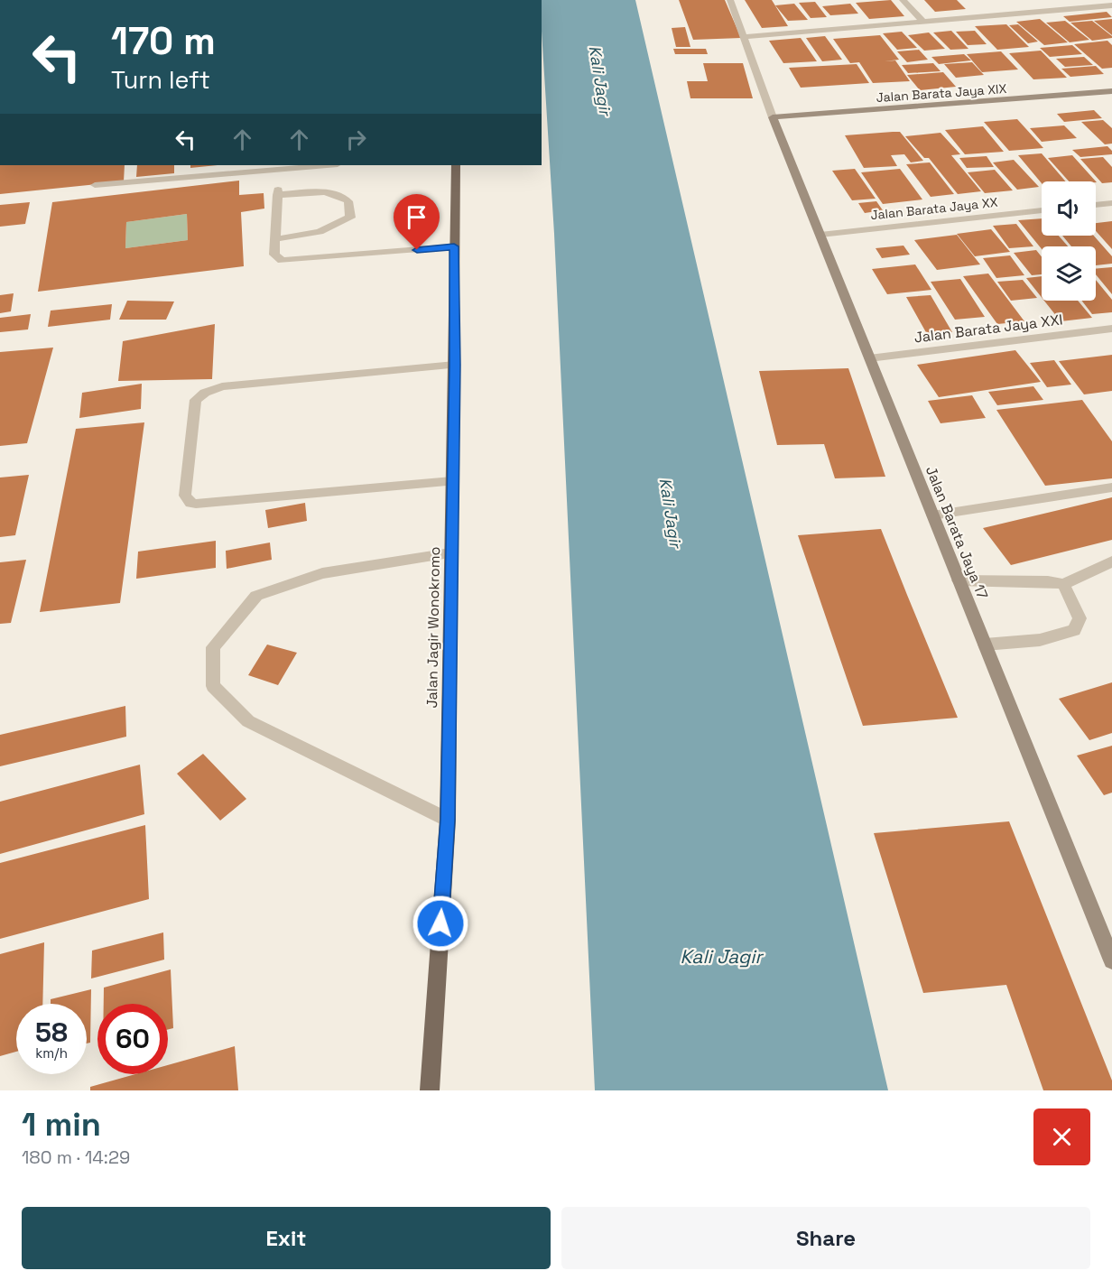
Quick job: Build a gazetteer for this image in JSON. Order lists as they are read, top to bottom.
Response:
{
  "streets": {
    "main road": ["Jalan Jagir Wonokromo"],
    "street": [
      "Jalan Barata Jaya XIX",
      "Jalan Barata Jaya XX",
      "Jalan Barata Jaya XXI",
      "Jalan Barata Jaya 17"
    ]
  },
  "crossings": [
    ["Jalan Barata Jaya XIX", "Jalan Barata Jaya 17"],
    ["Jalan Barata Jaya XX", "Jalan Barata Jaya 17"],
    ["Jalan Barata Jaya XXI", "Jalan Barata Jaya 17"]
  ],
  "water": ["Kali Jagir"],
  "page": {
    "turn": ["170 m", "Turn left"],
    "speed": "58 km/h",
    "limit": "60",
    "heading": ["1 min", "180 m · 14:29"],
    "buttons": ["Exit", "Share"]
  }
}
